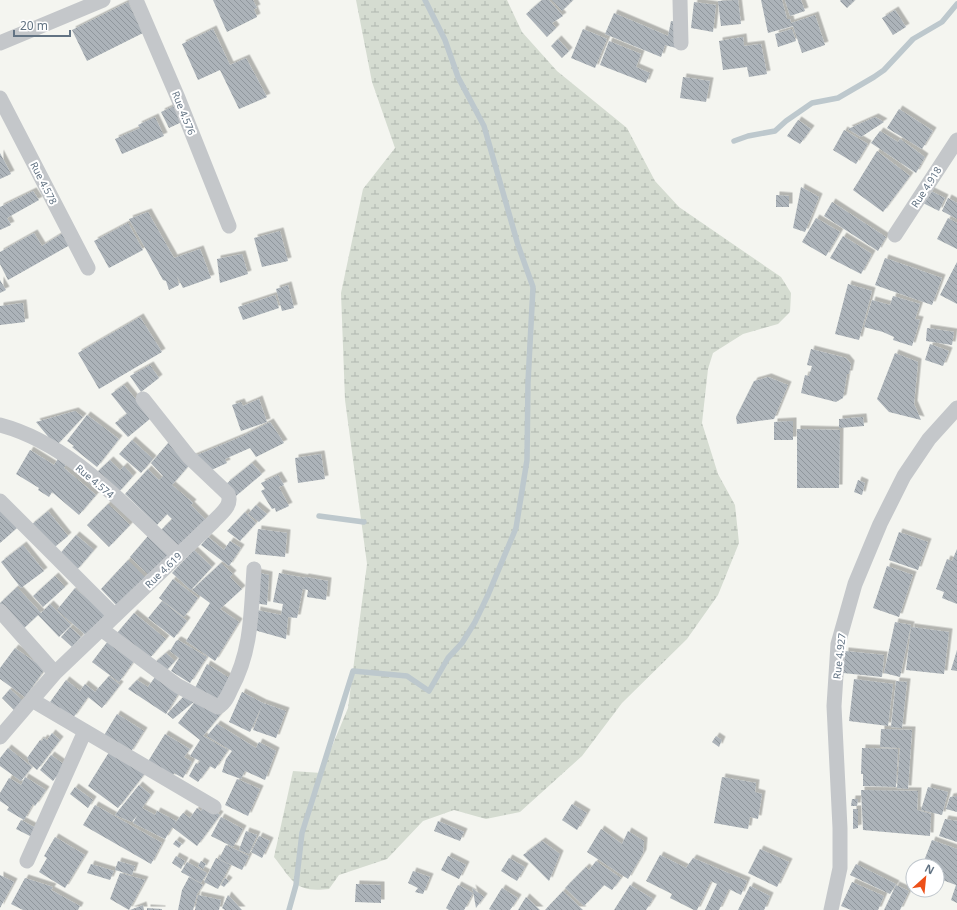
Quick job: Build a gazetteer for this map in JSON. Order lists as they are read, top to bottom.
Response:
{
  "streets": {
    "street": [
      "Rue 4.576",
      "Rue 4.578",
      "Rue 4.918",
      "Rue 4.574",
      "Rue 4.619",
      "Rue 4.927"
    ]
  },
  "crossings": [
    ["Rue 4.574", "Rue 4.619"]
  ],
  "scale_bar": "20 m",
  "north": "top right"
}
